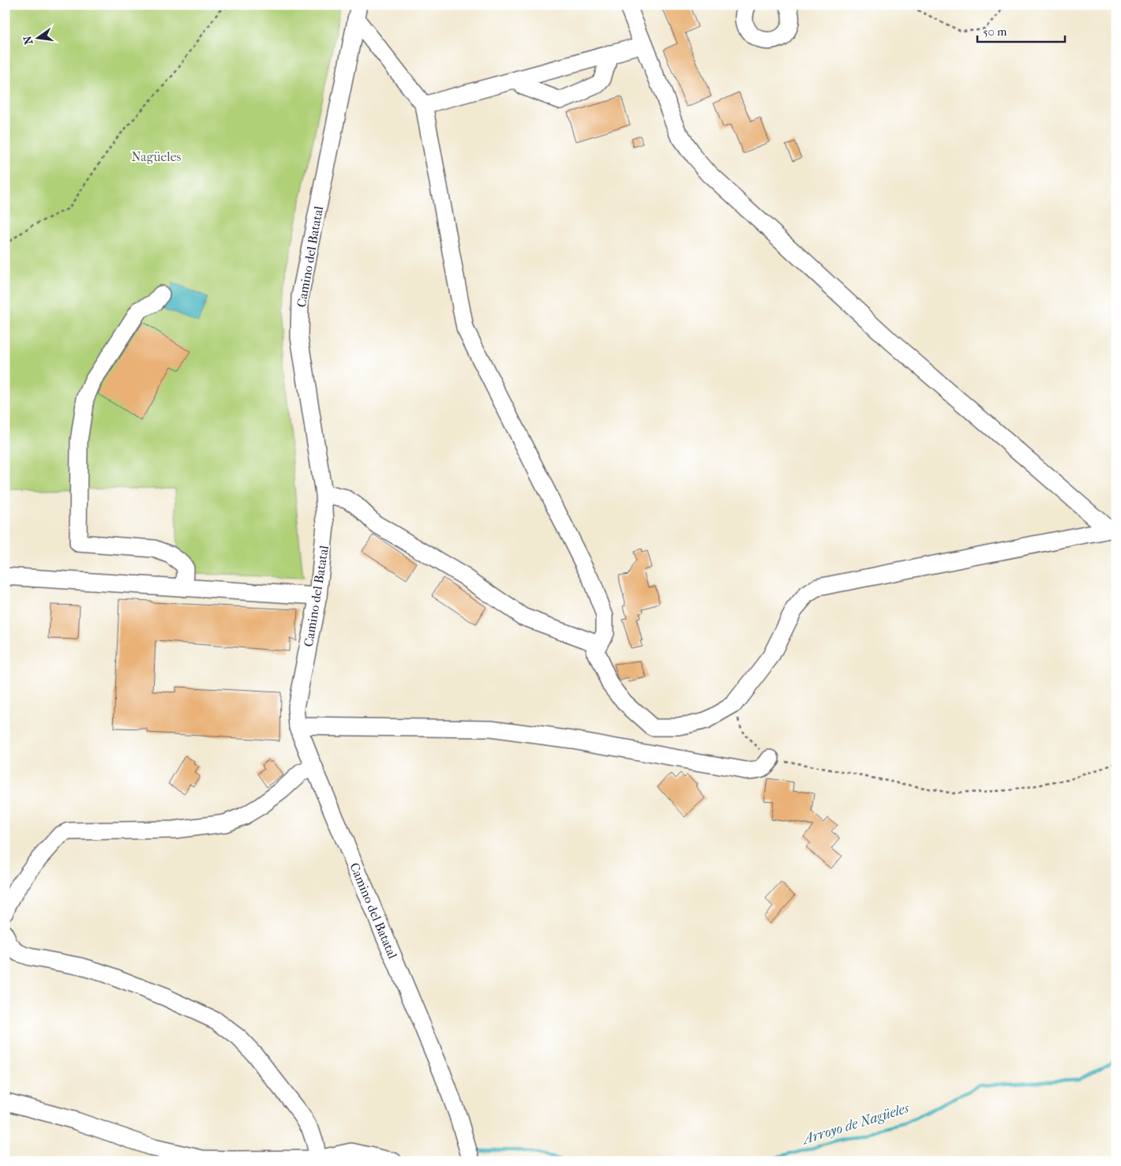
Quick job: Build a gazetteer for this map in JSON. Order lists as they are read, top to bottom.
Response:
{
  "streets": {
    "street": ["Camino del Batatal"]
  },
  "water": ["Arroyo de Nagüeles"],
  "parks": ["Nagüeles"],
  "scale_bar": "50 m",
  "north": "left"
}
